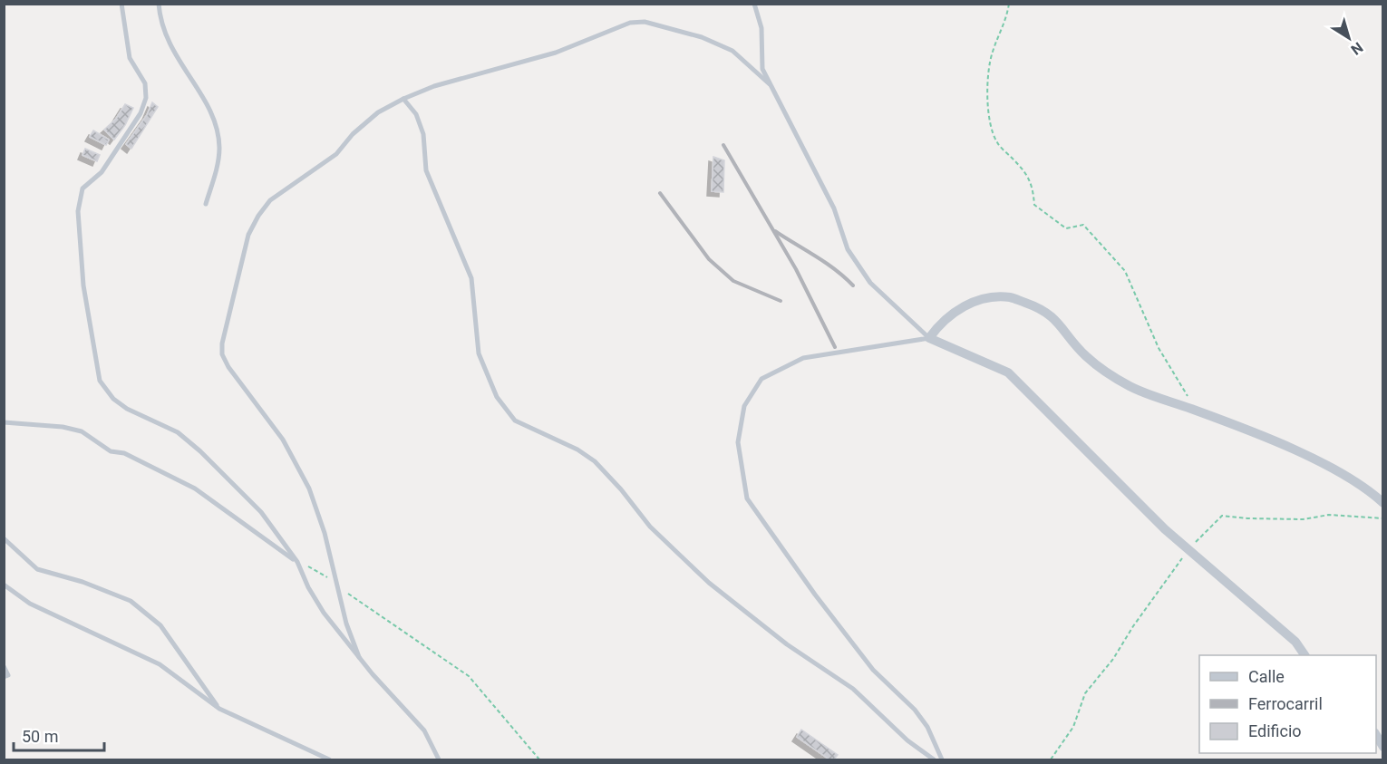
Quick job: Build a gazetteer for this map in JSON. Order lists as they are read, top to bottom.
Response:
{
  "legend": ["Calle", "Ferrocarril", "Edificio"],
  "scale_bar": "50 m",
  "north": "bottom right"
}
